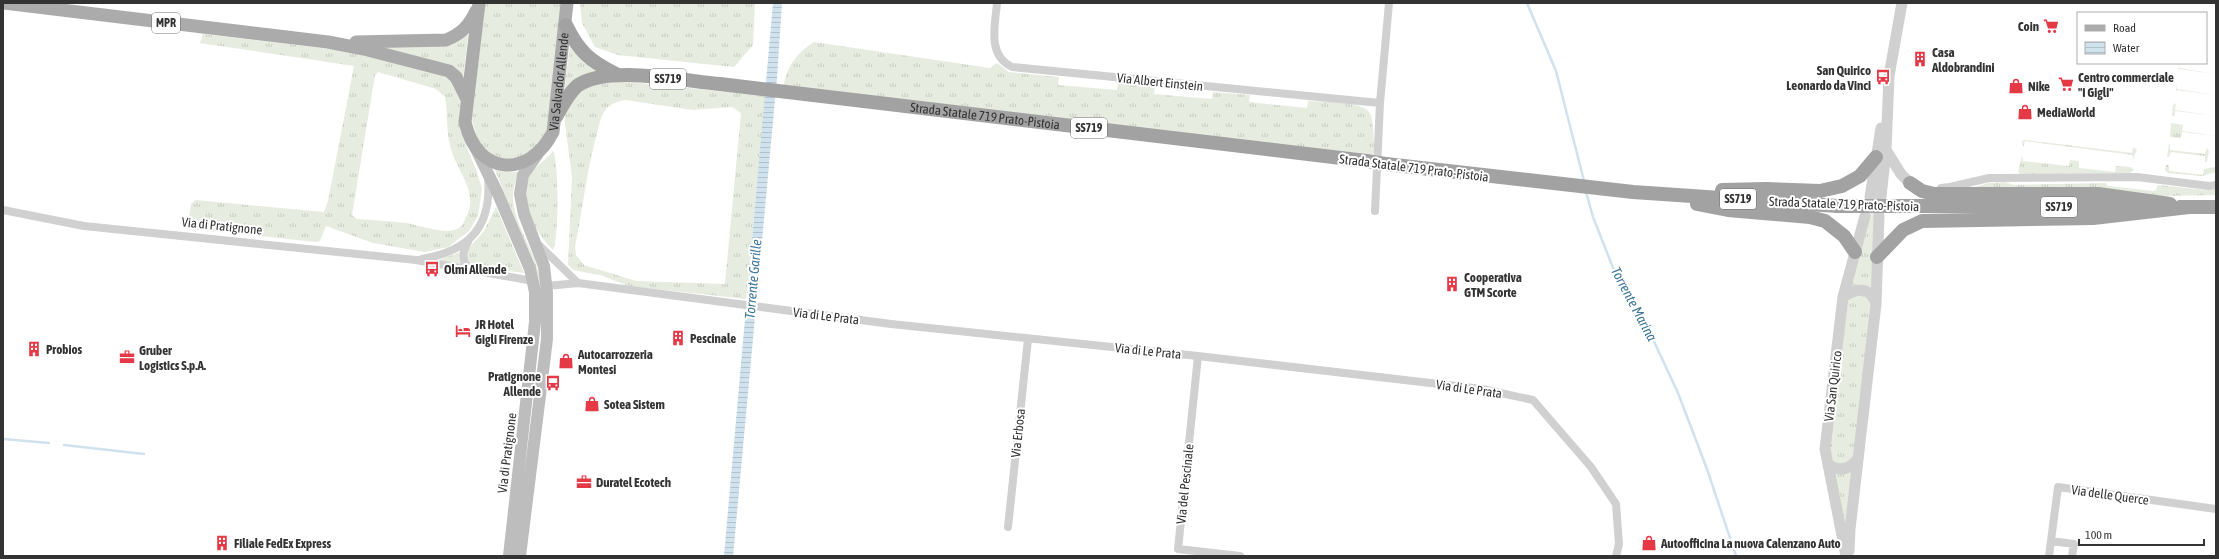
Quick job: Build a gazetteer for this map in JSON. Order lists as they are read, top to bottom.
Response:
{
  "streets": {
    "highway": ["SS719", "Strada Statale 719 Prato-Pistoia"],
    "main road": ["MPR", "Via Salvador Allende", "Via di Pratignone"],
    "street": [
      "Via Albert Einstein",
      "Via di Le Prata",
      "Via San Quirico",
      "Via Erbosa",
      "Via del Pescinale",
      "Via delle Querce"
    ]
  },
  "crossings": [
    ["MPR", "Via Salvador Allende"],
    ["SS719", "Via Salvador Allende"],
    ["SS719", "Strada Statale 719 Prato-Pistoia"],
    ["Via Salvador Allende", "Via di Pratignone"],
    ["Via Salvador Allende", "Via di Le Prata"],
    ["Via di Pratignone", "Via di Le Prata"],
    ["Via di Le Prata", "Via Erbosa"],
    ["Via di Le Prata", "Via del Pescinale"]
  ],
  "water": ["Torrente Garille", "Torrente Marina"],
  "places": {
    "supermarket": ["Coin", "Centro commerciale \"I Gigli\""],
    "building": [
      "Casa Aldobrandini",
      "Cooperativa GTM Scorte",
      "Pescinale",
      "Probios",
      "Filiale FedEx Express"
    ],
    "bus stop": ["San Quirico Leonardo da Vinci", "Olmi Allende", "Pratignone Allende"],
    "shop": [
      "Nike",
      "MediaWorld",
      "Autocarrozzeria Montesi",
      "Sotea Sistem",
      "Autoofficina La nuova Calenzano Auto"
    ],
    "hotel": ["JR Hotel Gigli Firenze"],
    "office": ["Gruber Logistics S.p.A.", "Duratel Ecotech"]
  },
  "legend": ["Road", "Water"],
  "scale_bar": "100 m"
}
